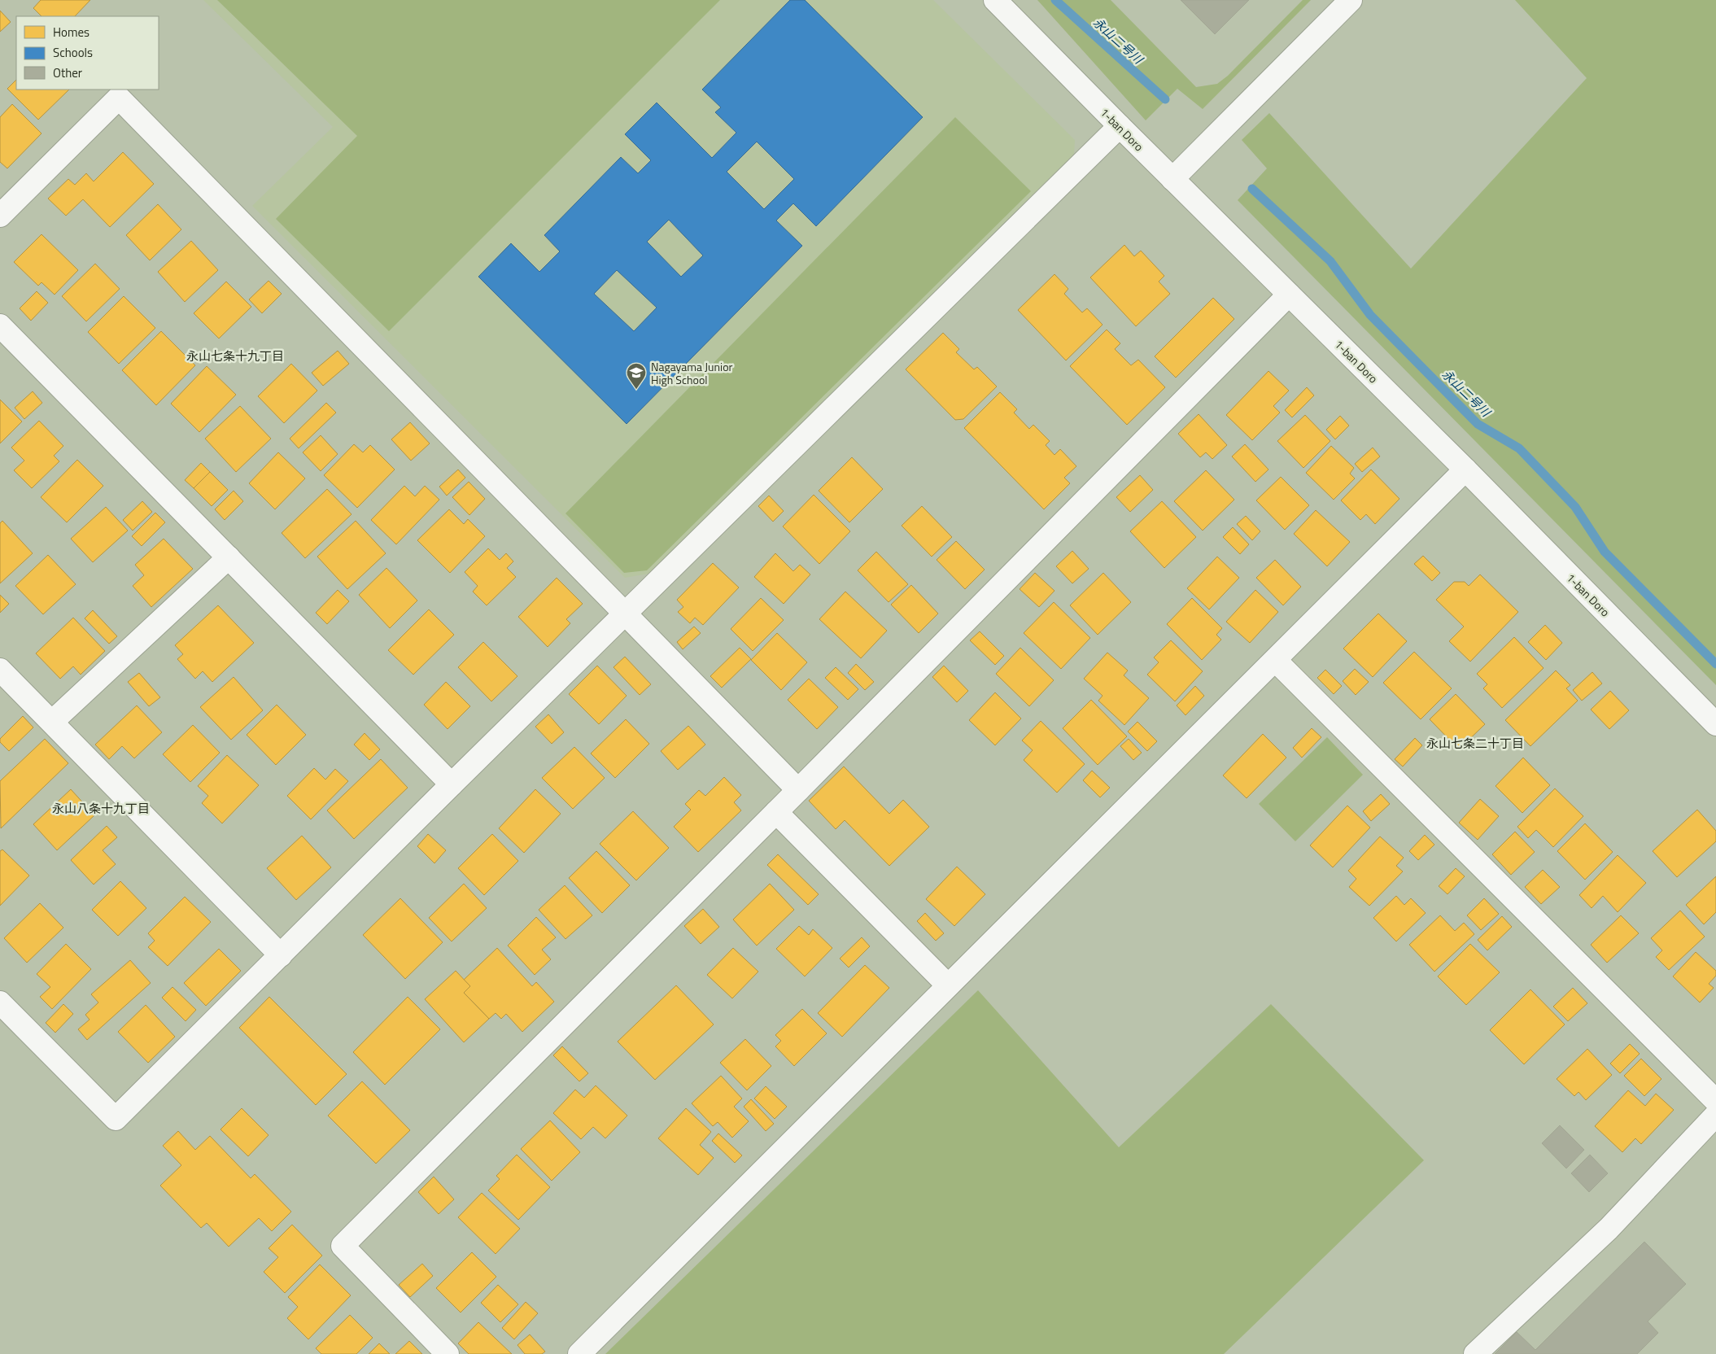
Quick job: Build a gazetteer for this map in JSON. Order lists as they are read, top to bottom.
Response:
{
  "streets": {
    "street": ["1-ban Doro"]
  },
  "districts": ["永山七条十九丁目", "永山七条二十丁目", "永山八条十九丁目"],
  "water": ["永山二号川"],
  "places": {
    "school or university": ["Nagayama Junior High School"]
  },
  "legend": ["Homes", "Schools", "Other"]
}
